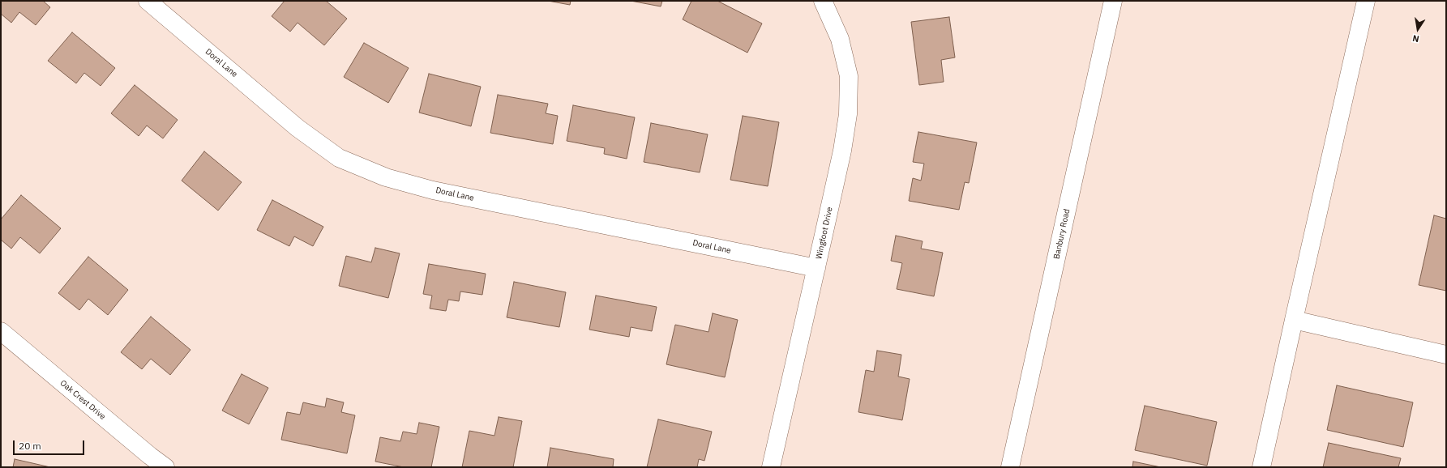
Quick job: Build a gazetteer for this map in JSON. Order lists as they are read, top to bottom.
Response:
{
  "streets": {
    "street": [
      "Doral Lane",
      "Wingfoot Drive",
      "Banbury Road",
      "Oak Crest Drive"
    ]
  },
  "crossings": [
    ["Doral Lane", "Wingfoot Drive"]
  ],
  "scale_bar": "20 m",
  "north": "bottom"
}
